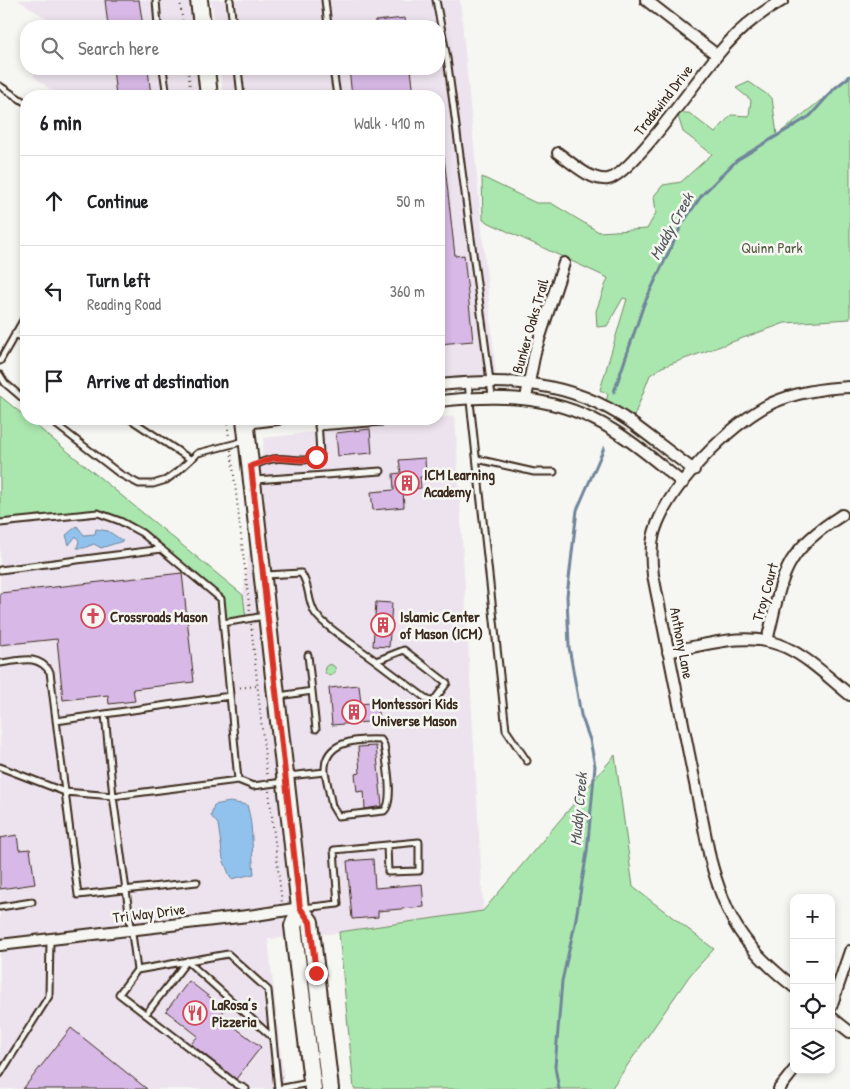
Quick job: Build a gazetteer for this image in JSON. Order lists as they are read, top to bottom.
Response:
{
  "streets": {
    "street": [
      "Tradewind Drive",
      "Bunker Oaks Trail",
      "Troy Court",
      "Anthony Lane",
      "Tri Way Drive"
    ]
  },
  "water": ["Muddy Creek"],
  "parks": ["Quinn Park"],
  "places": {
    "building": ["ICM Learning Academy", "Islamic Center of Mason (ICM)", "Montessori Kids Universe Mason"],
    "church": ["Crossroads Mason"],
    "restaurant": ["LaRosa’s Pizzeria"]
  },
  "page": {
    "search": "Search here",
    "heading": ["6 min", "Walk · 410 m"],
    "list": [
      ["Continue", "50 m"],
      ["Turn left", "Reading Road", "360 m"],
      "Arrive at destination"
    ],
    "map_buttons": ["+", "−"]
  }
}
